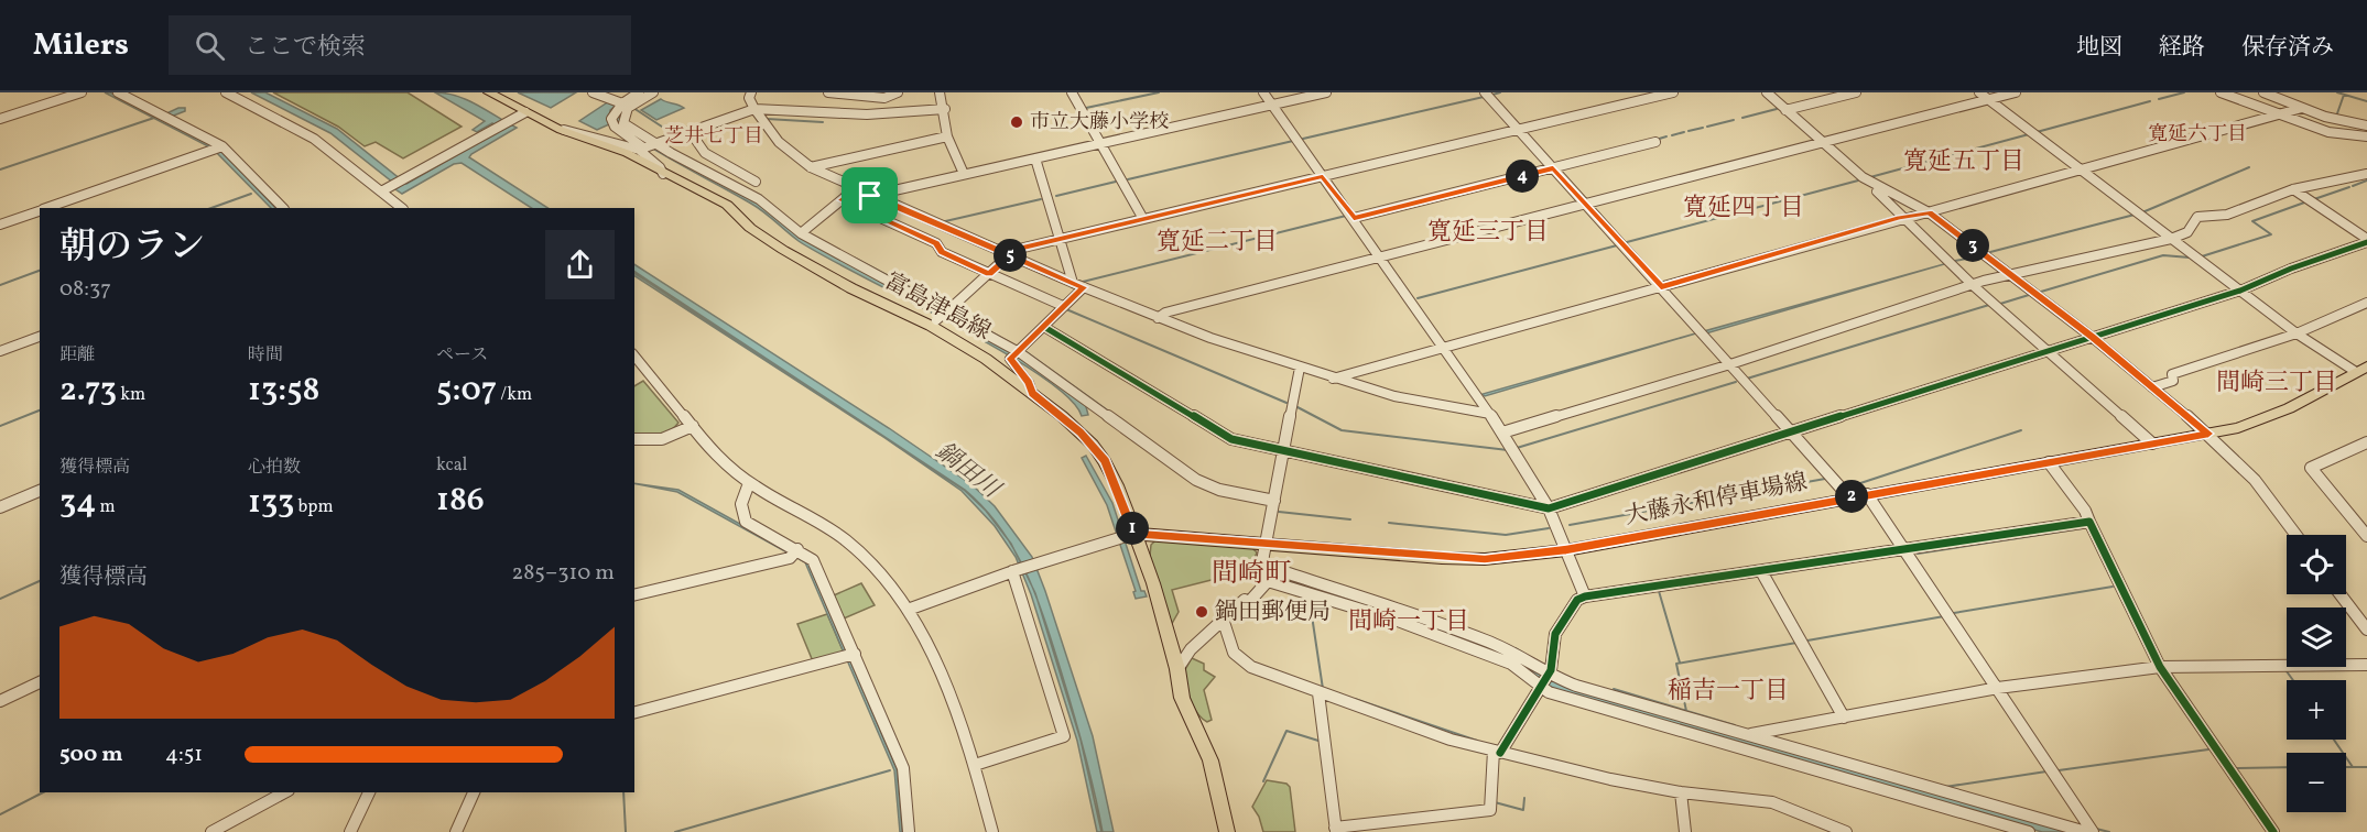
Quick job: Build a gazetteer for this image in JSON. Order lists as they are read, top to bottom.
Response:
{
  "streets": {
    "main road": ["富島津島線", "大藤永和停車場線"]
  },
  "crossings": [
    ["富島津島線", "大藤永和停車場線"]
  ],
  "districts": [
    "寛延六丁目",
    "芝井七丁目",
    "寛延五丁目",
    "寛延四丁目",
    "寛延三丁目",
    "寛延二丁目",
    "間崎三丁目",
    "間崎町",
    "間崎一丁目",
    "稲吉一丁目"
  ],
  "water": ["鍋田川"],
  "places": ["市立大藤小学校", "鍋田郵便局"],
  "page": {
    "header": "Milers",
    "search": "ここで検索",
    "nav": ["地図", "経路", "保存済み"],
    "pins": [
      "4",
      "3",
      "5",
      "2",
      "1"
    ],
    "heading": ["朝のラン", "08:37"],
    "stats": [
      ["距離", "2.73 km"],
      ["時間", "13:58"],
      ["ペース", "5:07 /km"],
      ["獲得標高", "34 m"],
      ["心拍数", "133 bpm"],
      ["kcal", "186"]
    ],
    "map_buttons": ["+", "−"],
    "chart": ["獲得標高", "285–310 m"],
    "list": [
      {
        "name": "500 m",
        "note": "4:51"
      }
    ]
  }
}
